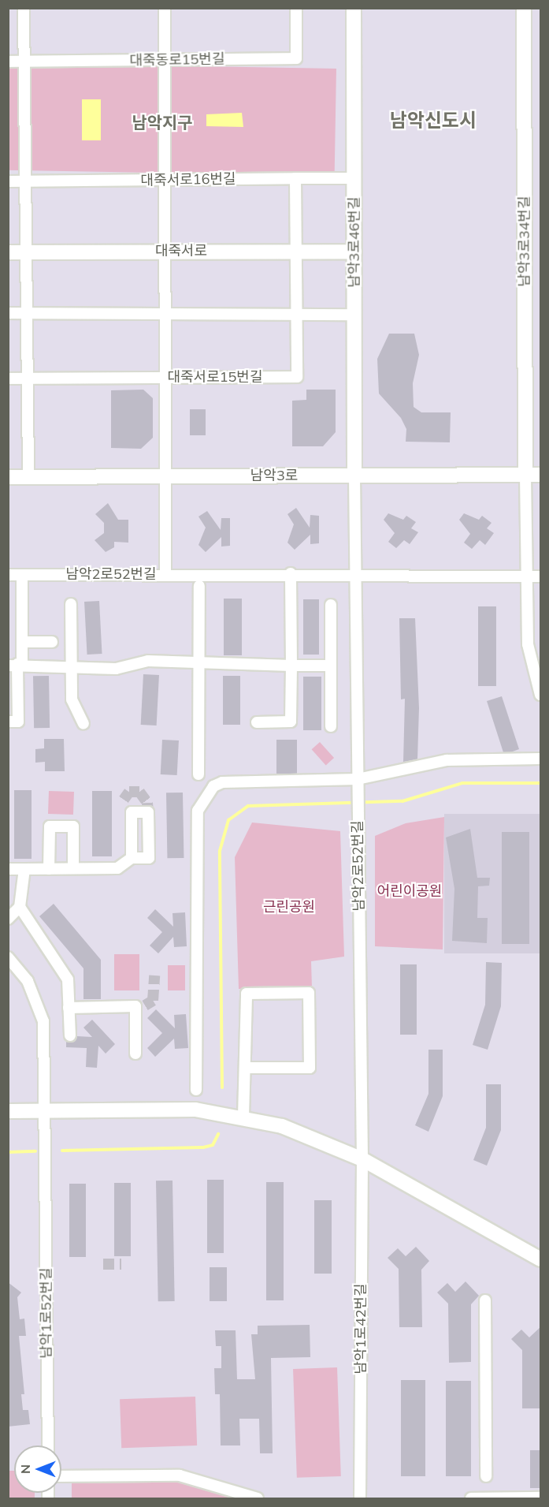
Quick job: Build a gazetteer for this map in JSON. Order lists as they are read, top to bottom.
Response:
{
  "streets": {
    "street": [
      "대죽동로15번길",
      "대죽서로16번길",
      "남악3로34번길",
      "남악3로46번길",
      "대죽서로",
      "대죽서로15번길",
      "남악3로",
      "남악2로52번길",
      "남악1로52번길",
      "남악1로42번길"
    ]
  },
  "crossings": [
    ["대죽서로16번길", "남악3로46번길"],
    ["남악3로34번길", "남악3로"],
    ["남악3로46번길", "대죽서로"],
    ["남악3로46번길", "남악3로"],
    ["남악3로46번길", "남악2로52번길"],
    ["대죽서로", "대죽서로15번길"],
    ["남악3로", "남악2로52번길"],
    ["남악2로52번길", "남악1로42번길"]
  ],
  "districts": ["남악신도시", "남악지구"],
  "parks": ["어린이공원", "근린공원"],
  "north": "left"
}
